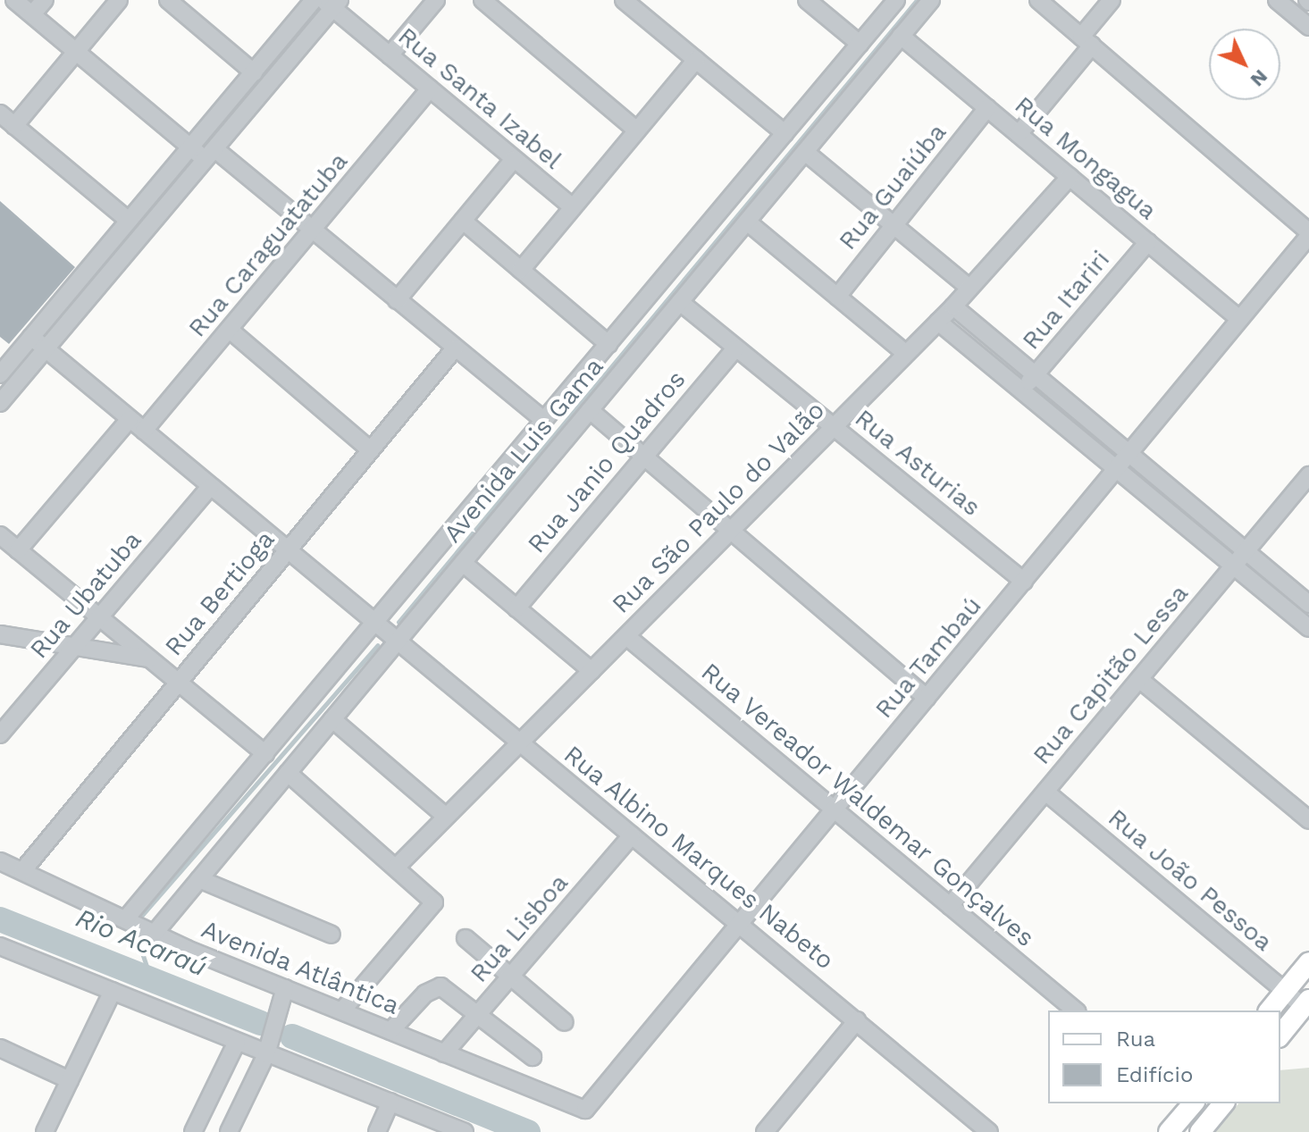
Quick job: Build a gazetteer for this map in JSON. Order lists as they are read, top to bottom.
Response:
{
  "streets": {
    "street": [
      "Rua Santa Izabel",
      "Rua Mongagua",
      "Rua Guaiúba",
      "Rua Caraguatatuba",
      "Rua Itariri",
      "Avenida Luis Gama",
      "Rua Janio Quadros",
      "Rua Asturias",
      "Rua São Paulo do Valão",
      "Rua Bertioga",
      "Rua Ubatuba",
      "Rua Tambaú",
      "Rua Capitão Lessa",
      "Rua Vereador Waldemar Gonçalves",
      "Rua Albino Marques Nabeto",
      "Rua João Pessoa",
      "Rua Lisboa",
      "Avenida Atlântica"
    ]
  },
  "crossings": [
    ["Rua Santa Izabel", "Rua Caraguatatuba"],
    ["Rua Mongagua", "Rua Guaiúba"],
    ["Rua Mongagua", "Rua Itariri"],
    ["Rua Mongagua", "Avenida Luis Gama"],
    ["Rua Mongagua", "Rua São Paulo do Valão"],
    ["Rua Mongagua", "Rua Tambaú"],
    ["Rua Caraguatatuba", "Rua Albino Marques Nabeto"],
    ["Avenida Luis Gama", "Rua Asturias"],
    ["Avenida Luis Gama", "Rua Albino Marques Nabeto"],
    ["Avenida Luis Gama", "Avenida Atlântica"],
    ["Rua Janio Quadros", "Rua Asturias"],
    ["Rua Asturias", "Rua São Paulo do Valão"],
    ["Rua Asturias", "Rua Tambaú"],
    ["Rua São Paulo do Valão", "Rua Vereador Waldemar Gonçalves"],
    ["Rua São Paulo do Valão", "Rua Albino Marques Nabeto"],
    ["Rua Bertioga", "Rua Albino Marques Nabeto"],
    ["Rua Bertioga", "Avenida Atlântica"],
    ["Rua Ubatuba", "Rua Albino Marques Nabeto"],
    ["Rua Tambaú", "Rua Vereador Waldemar Gonçalves"],
    ["Rua Tambaú", "Rua Albino Marques Nabeto"],
    ["Rua Tambaú", "Avenida Atlântica"],
    ["Rua Capitão Lessa", "Rua Vereador Waldemar Gonçalves"],
    ["Rua Capitão Lessa", "Rua João Pessoa"],
    ["Rua Albino Marques Nabeto", "Rua Lisboa"],
    ["Rua Lisboa", "Avenida Atlântica"]
  ],
  "water": ["Rio Acaraú"],
  "legend": ["Rua", "Edifício"],
  "north": "bottom right"
}
